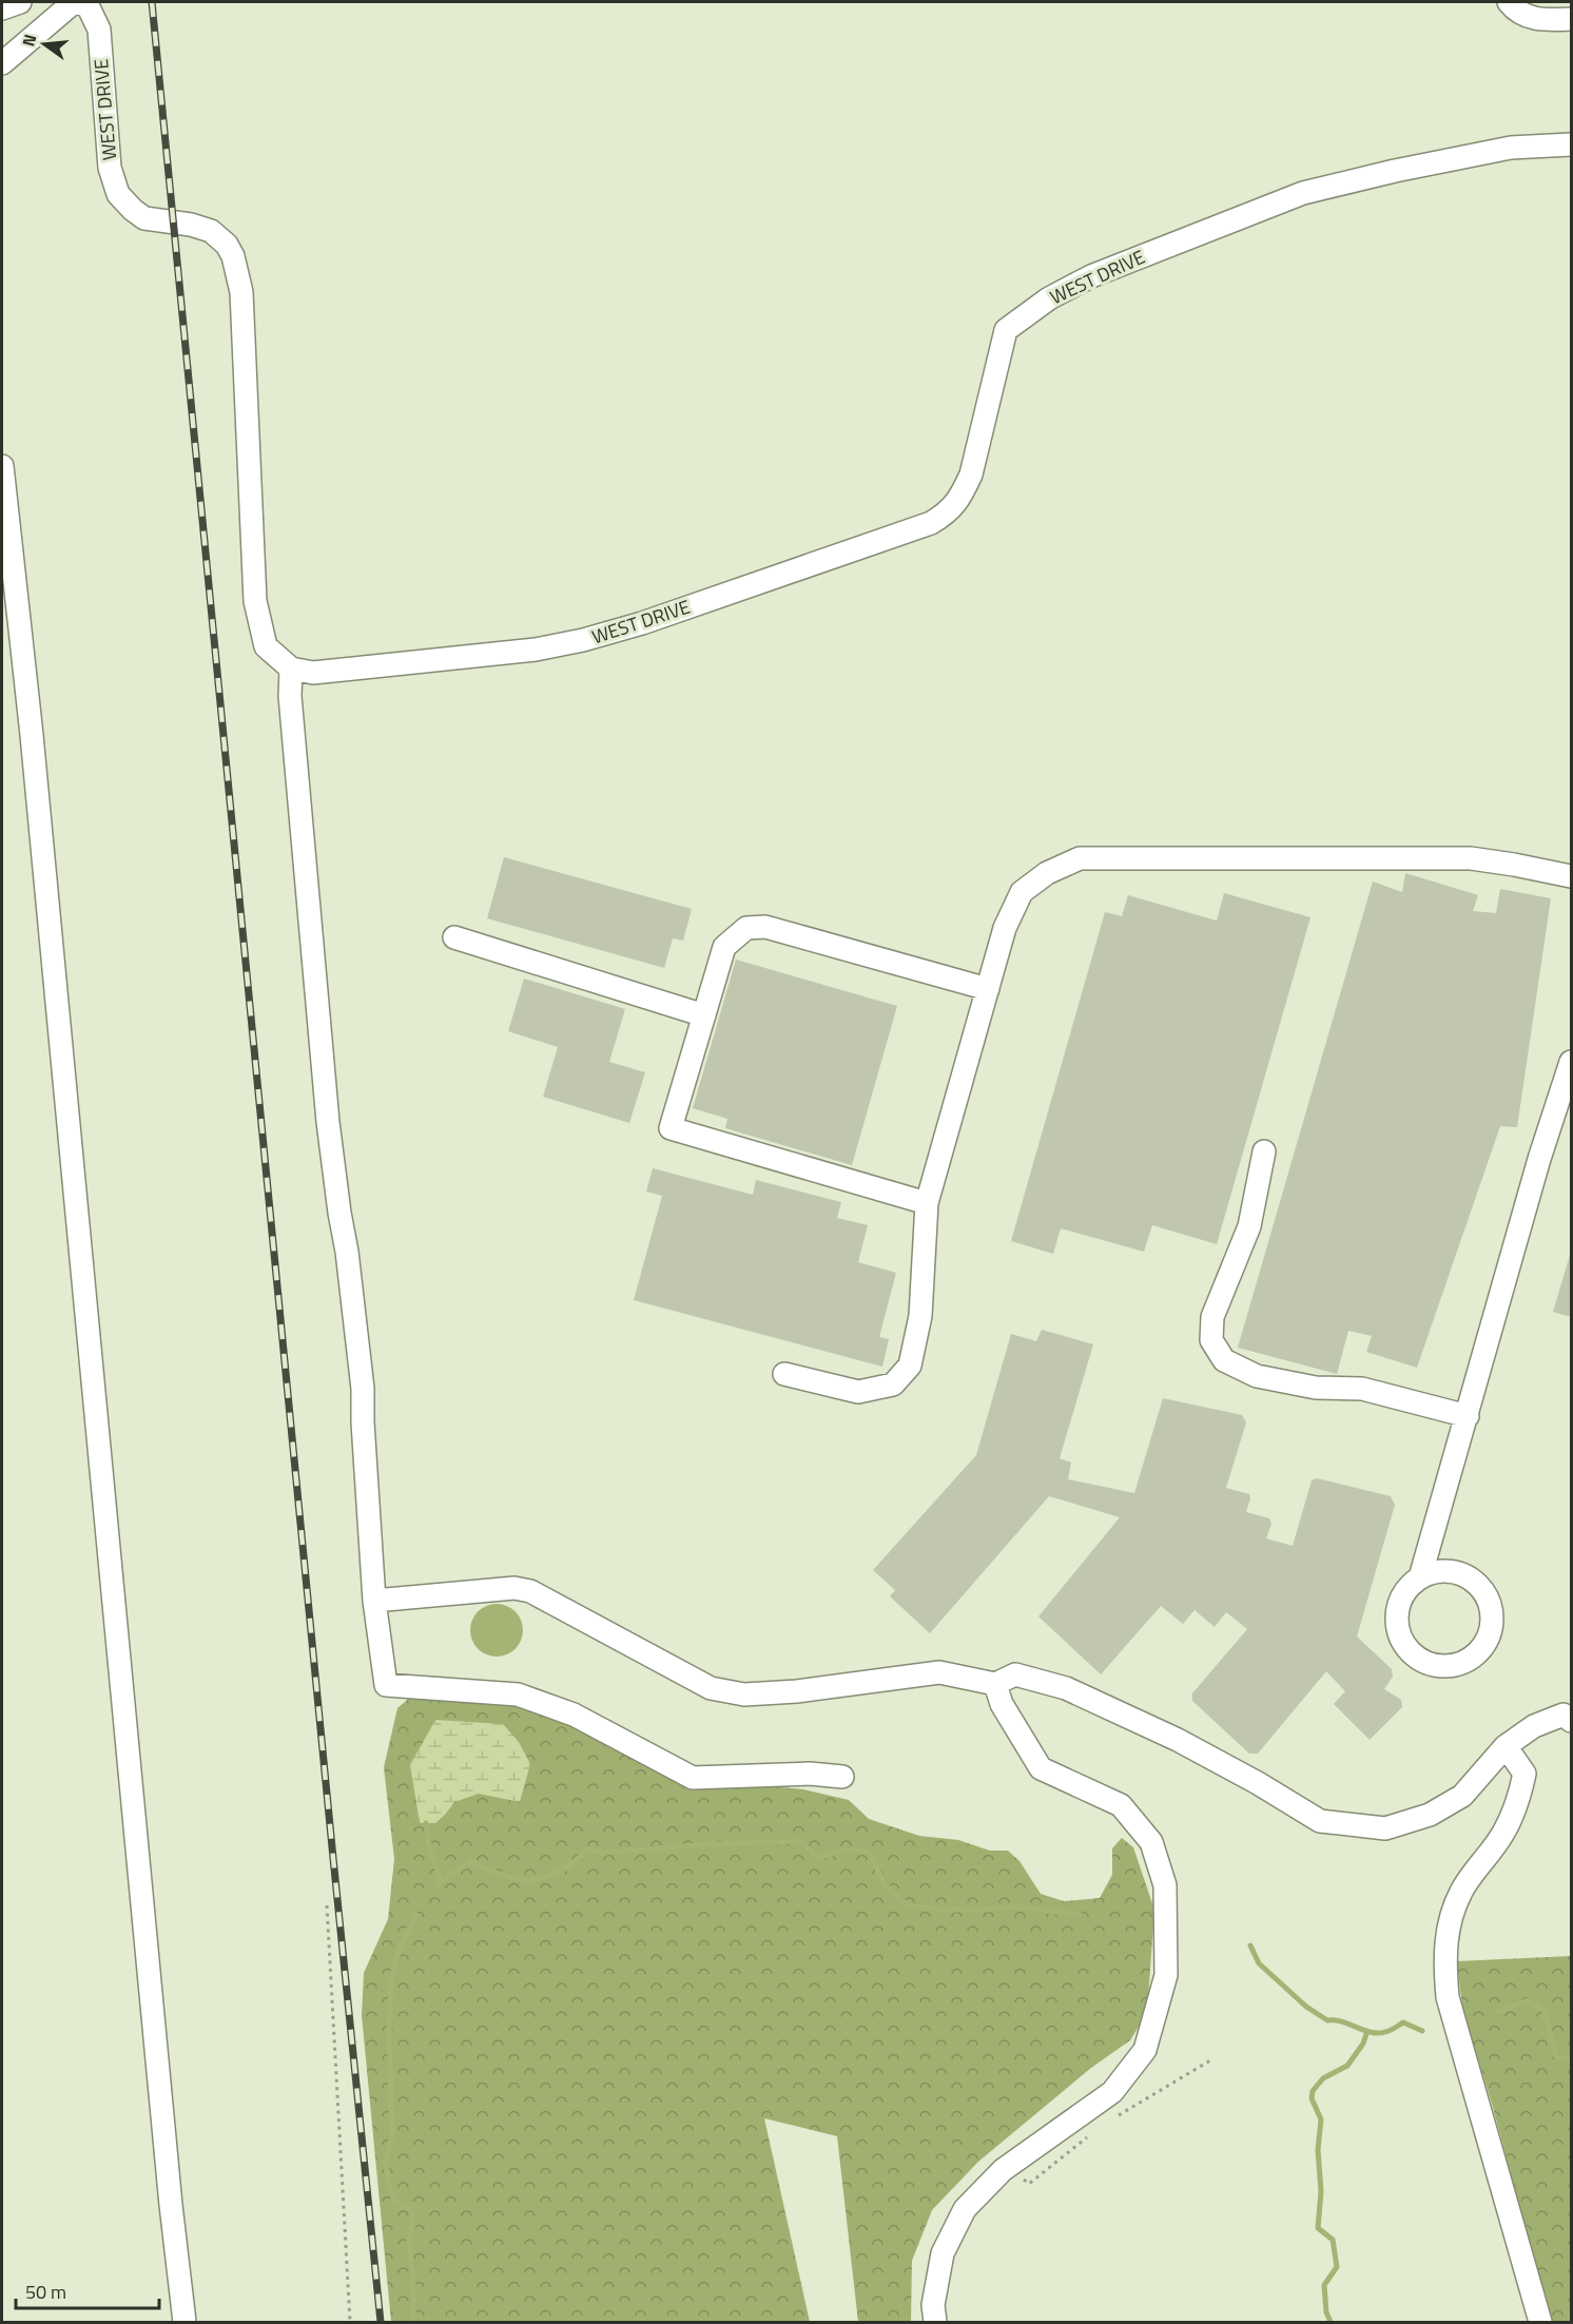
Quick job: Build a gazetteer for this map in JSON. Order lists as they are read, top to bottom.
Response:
{
  "streets": {
    "street": ["WEST DRIVE"]
  },
  "scale_bar": "50 m",
  "north": "left"
}
